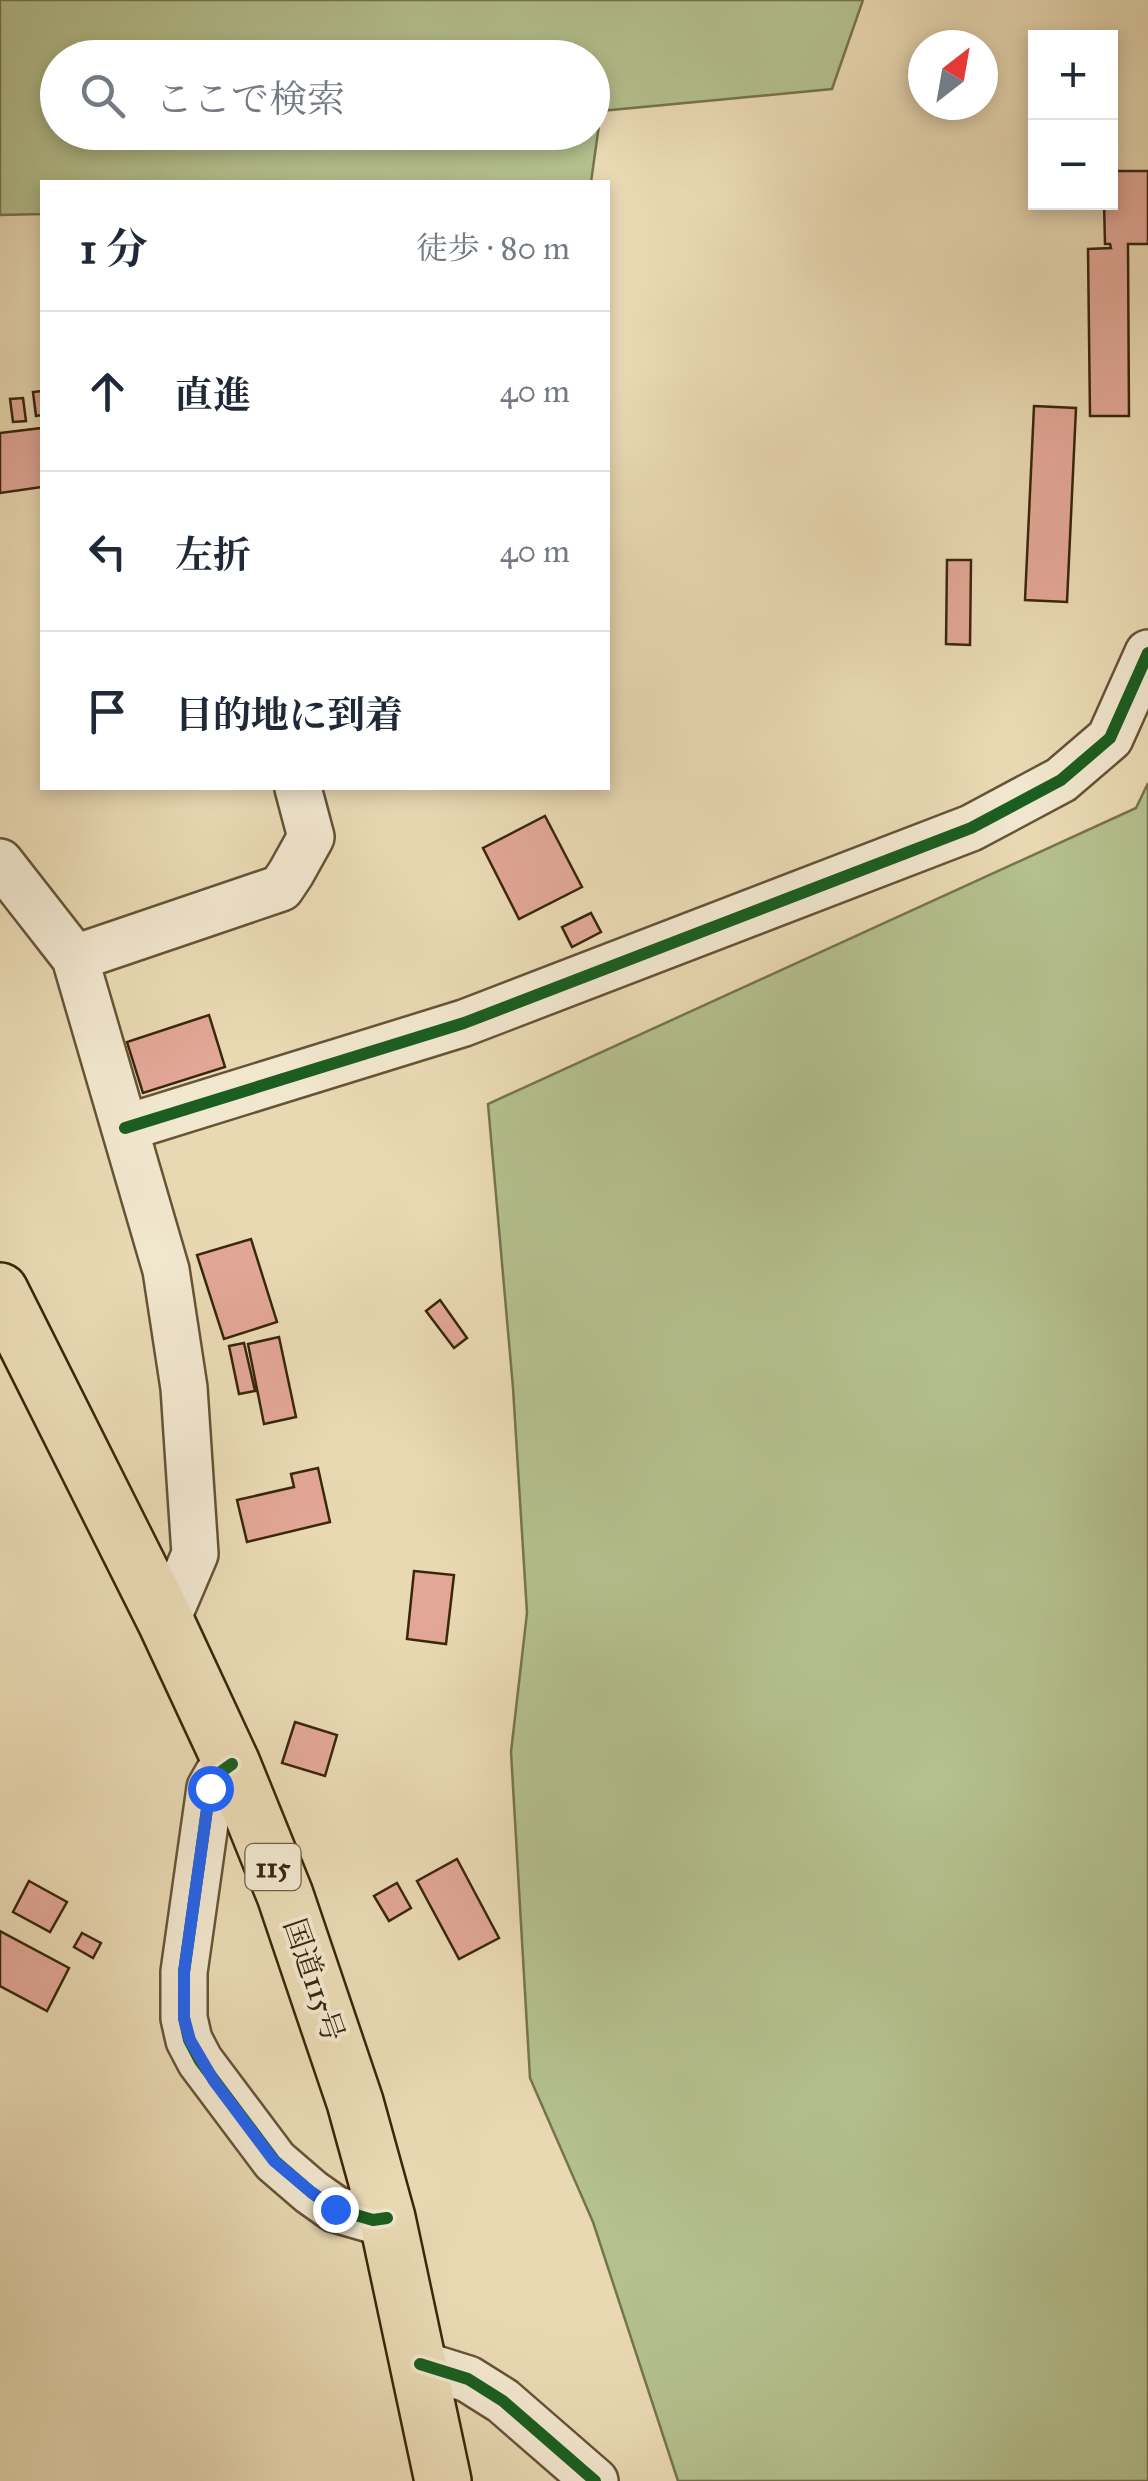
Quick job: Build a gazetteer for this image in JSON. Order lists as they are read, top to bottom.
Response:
{
  "streets": {
    "highway": ["115", "国道115号"]
  },
  "north": "top right",
  "page": {
    "map_buttons": ["+", "−"],
    "search": "ここで検索",
    "heading": ["1 分", "徒歩 · 80 m"],
    "list": [
      ["直進", "40 m"],
      ["左折", "40 m"],
      "目的地に到着"
    ]
  }
}
